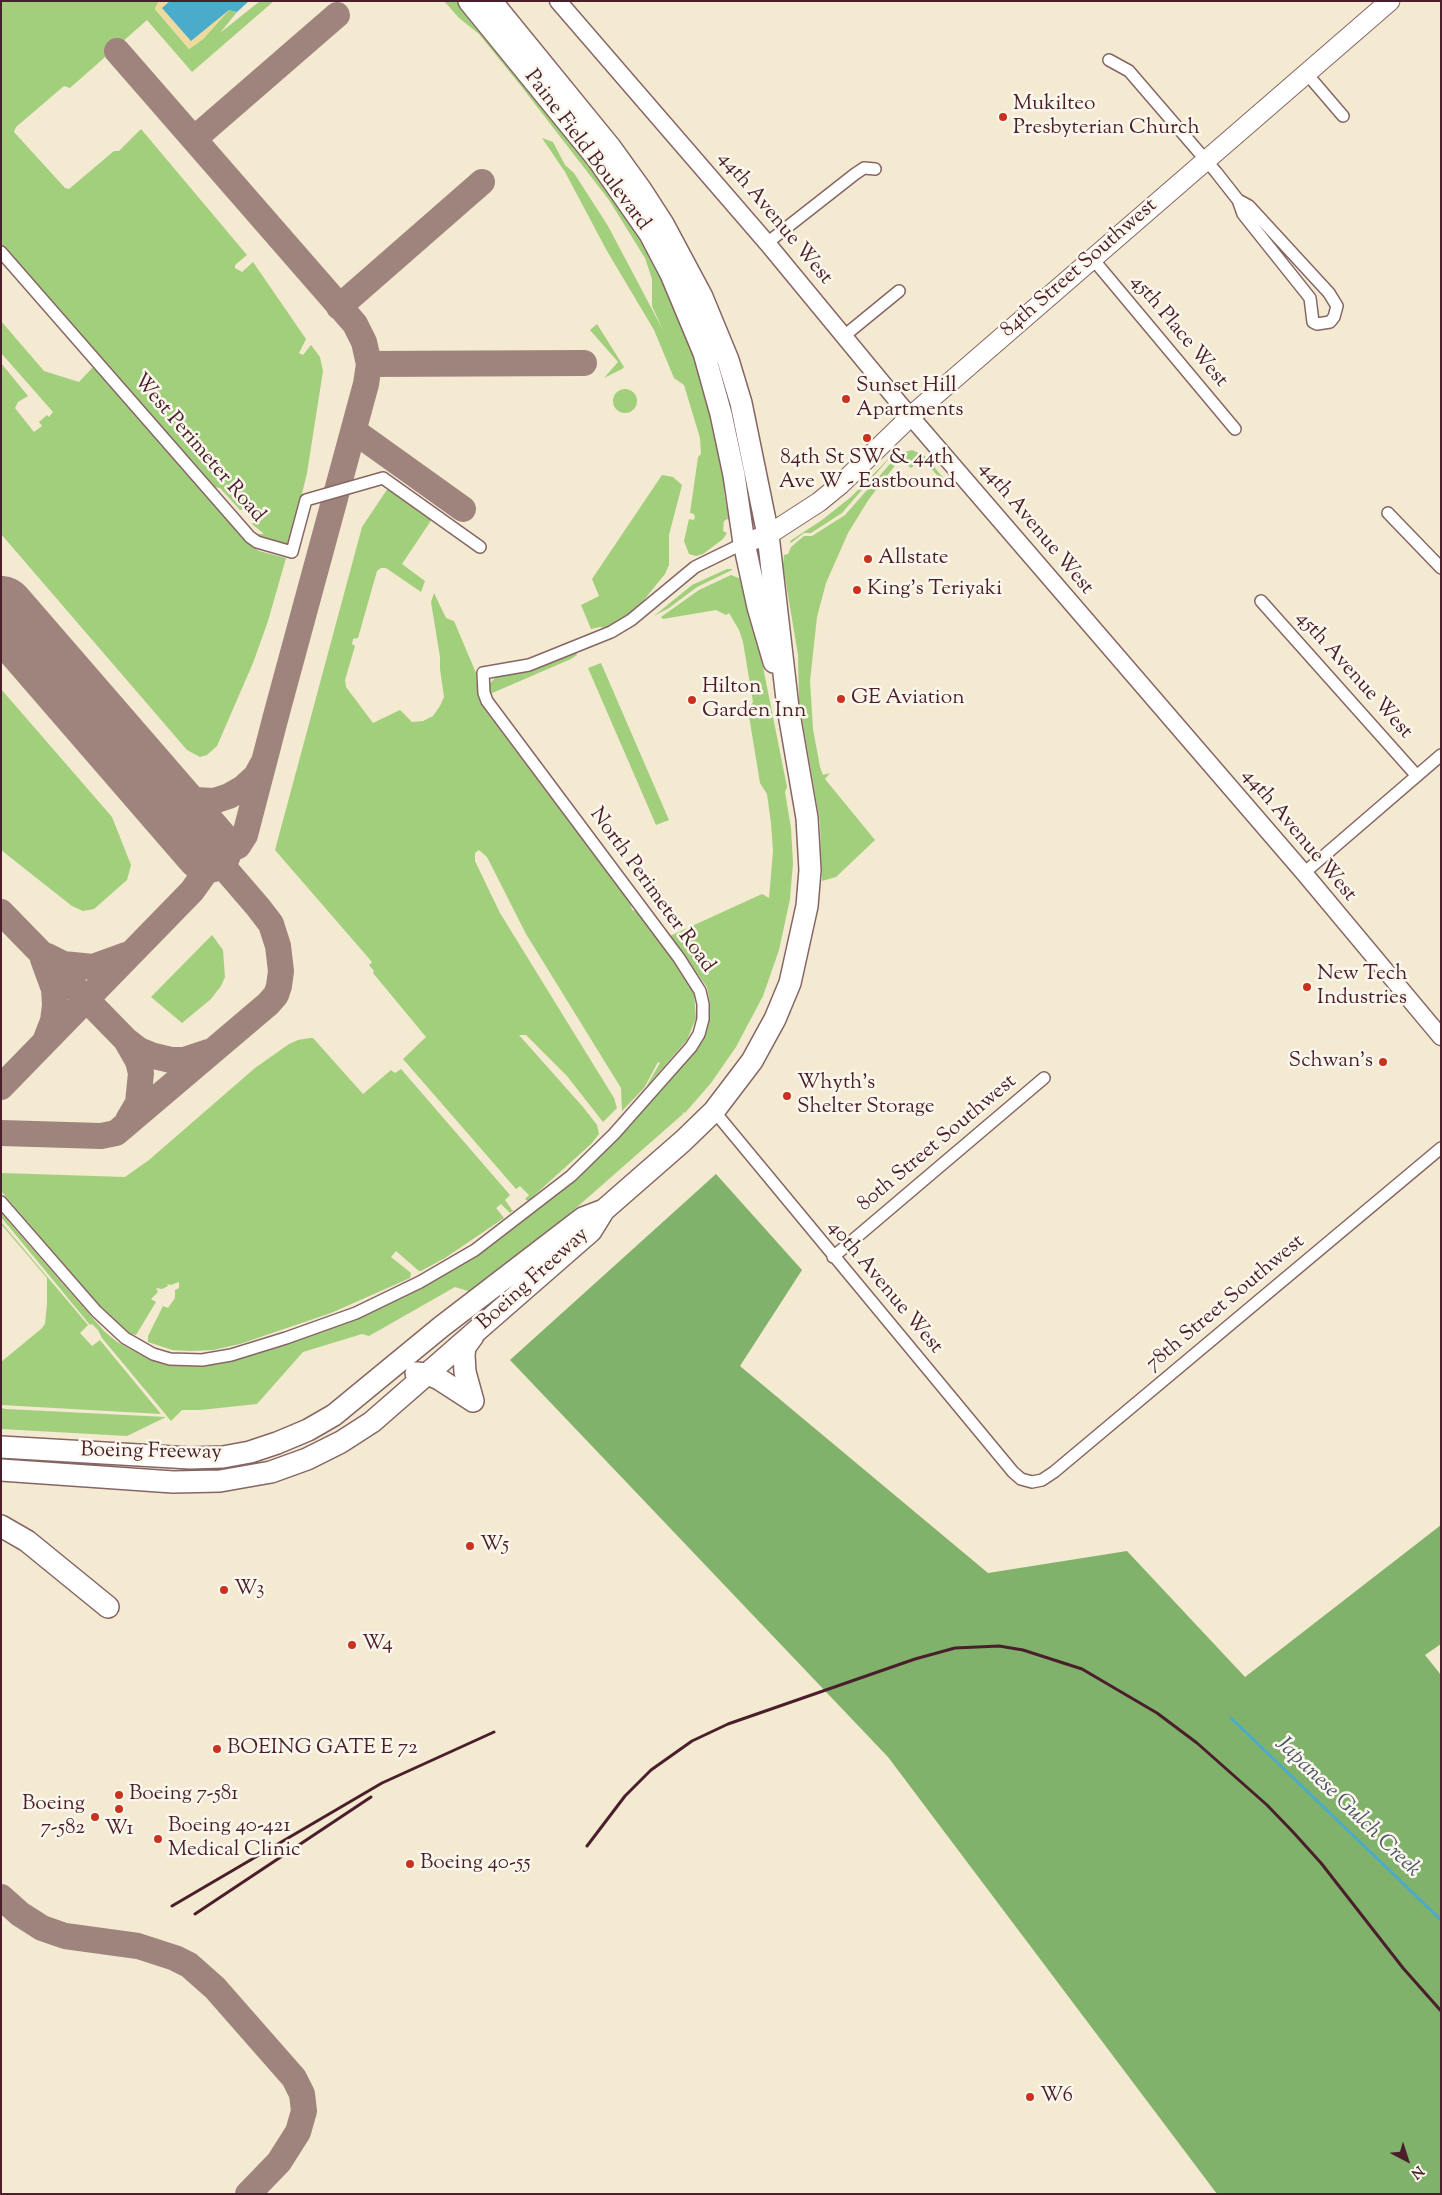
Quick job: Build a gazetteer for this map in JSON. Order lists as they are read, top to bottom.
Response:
{
  "streets": {
    "highway": ["Paine Field Boulevard", "Boeing Freeway"],
    "main road": ["84th Street Southwest"],
    "street": [
      "44th Avenue West",
      "45th Place West",
      "West Perimeter Road",
      "45th Avenue West",
      "North Perimeter Road",
      "80th Street Southwest",
      "40th Avenue West",
      "78th Street Southwest"
    ]
  },
  "crossings": [
    ["Paine Field Boulevard", "84th Street Southwest"],
    ["44th Avenue West", "84th Street Southwest"],
    ["84th Street Southwest", "45th Place West"],
    ["84th Street Southwest", "North Perimeter Road"],
    ["80th Street Southwest", "40th Avenue West"],
    ["40th Avenue West", "78th Street Southwest"]
  ],
  "water": ["Japanese Gulch Creek"],
  "places": [
    "Mukilteo Presbyterian Church",
    "Sunset Hill Apartments",
    "84th St SW & 44th Ave W - Eastbound",
    "Allstate",
    "King's Teriyaki",
    "GE Aviation",
    "Hilton Garden Inn",
    "New Tech Industries",
    "Schwan's",
    "Whyth's Shelter Storage",
    "W5",
    "W3",
    "W4",
    "BOEING GATE E 72",
    "Boeing 7-581",
    "W1",
    "Boeing 7-582",
    "Boeing 40-421 Medical Clinic",
    "Boeing 40-55",
    "W6"
  ],
  "north": "bottom right"
}
